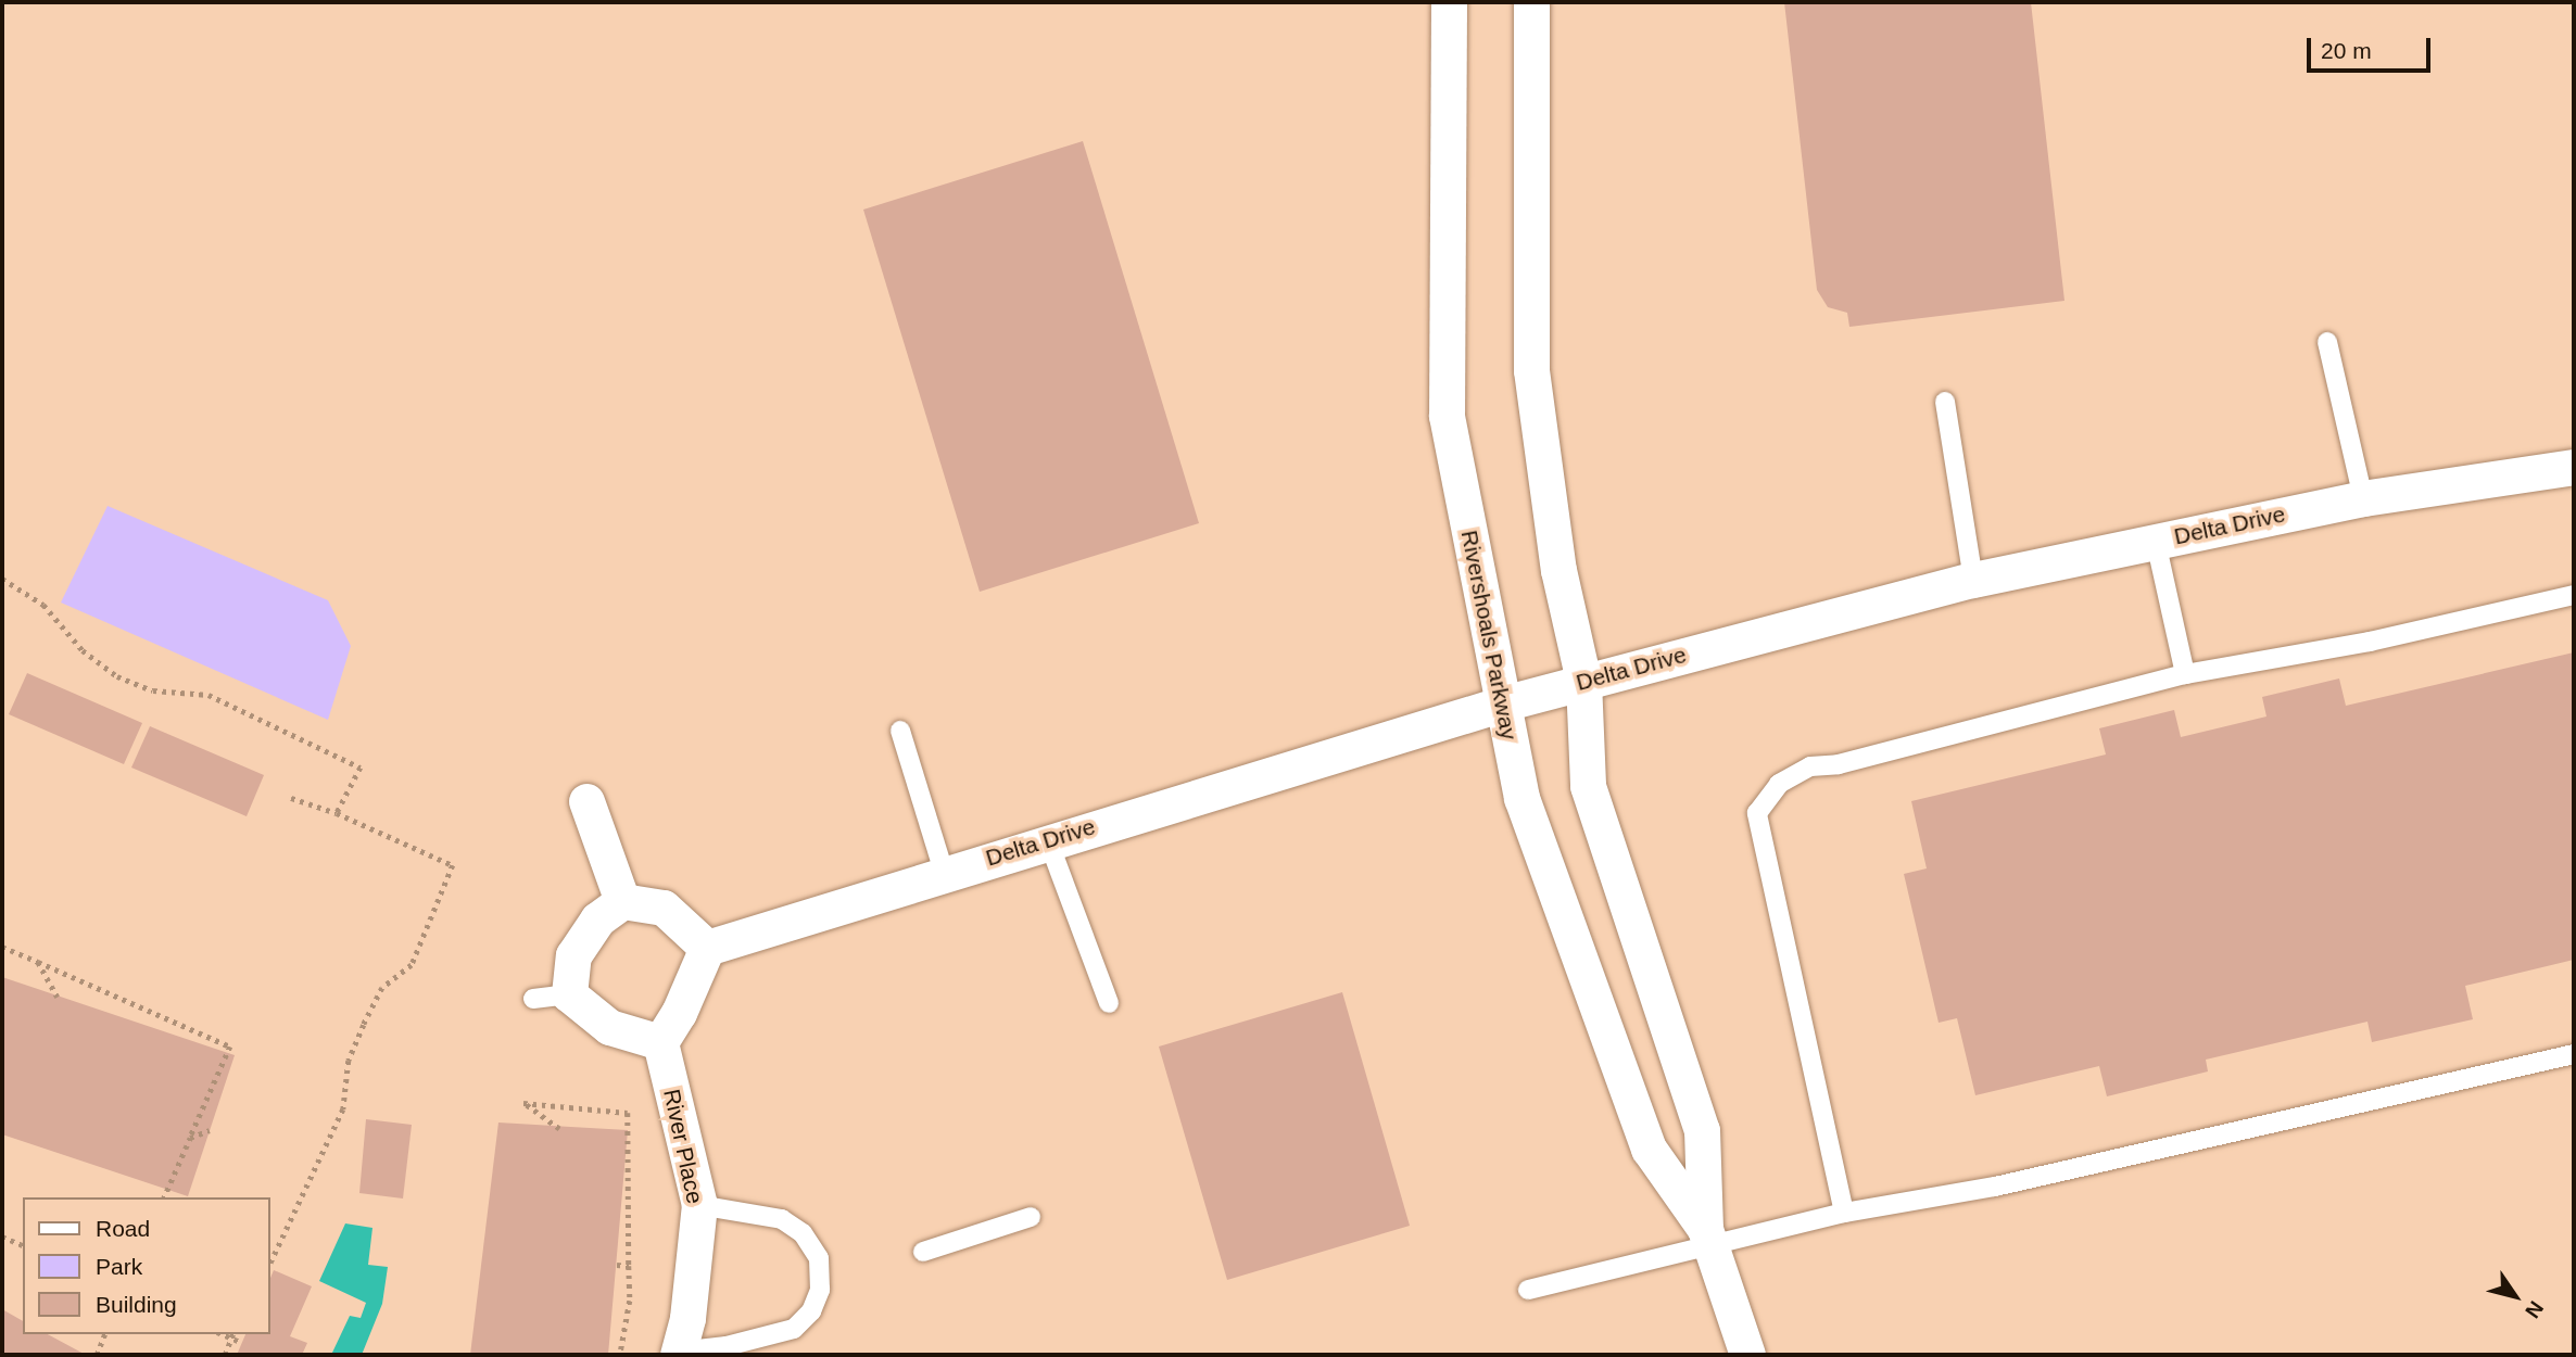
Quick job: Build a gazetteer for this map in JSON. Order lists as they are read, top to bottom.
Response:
{
  "streets": {
    "street": ["Delta Drive", "Rivershoals Parkway", "River Place"]
  },
  "crossings": [
    ["Delta Drive", "Rivershoals Parkway"],
    ["Delta Drive", "River Place"]
  ],
  "legend": ["Road", "Park", "Building"],
  "scale_bar": "20 m",
  "north": "bottom right"
}
